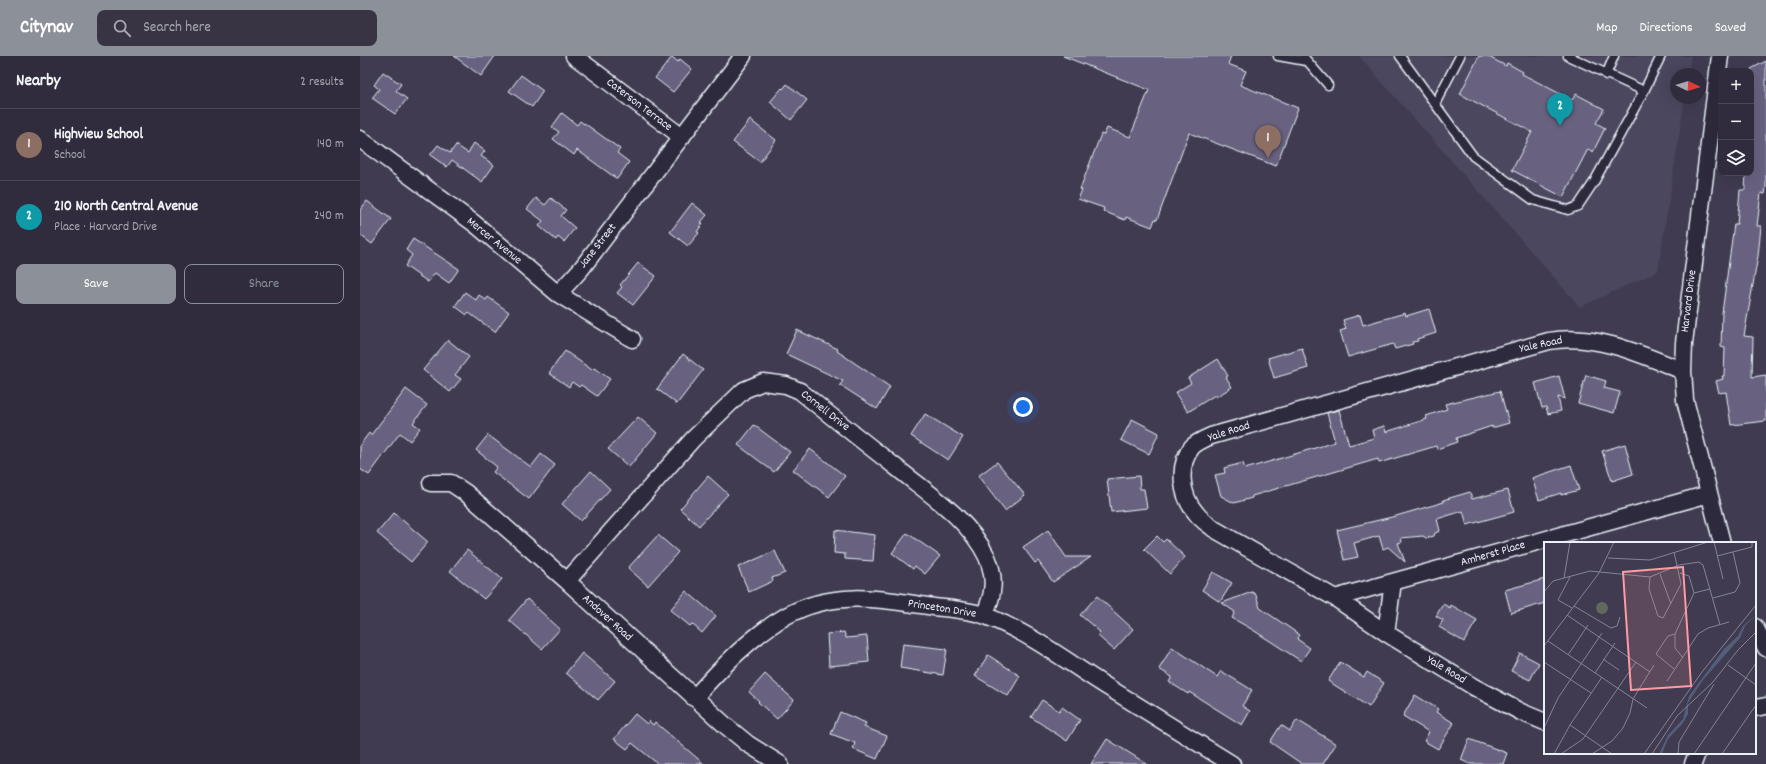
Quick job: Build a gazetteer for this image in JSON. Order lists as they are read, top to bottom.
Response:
{
  "streets": {
    "street": [
      "Caterson Terrace",
      "Mercer Avenue",
      "Jane Street",
      "Harvard Drive",
      "Yale Road",
      "Cornell Drive",
      "Amherst Place",
      "Princeton Drive",
      "Andover Road"
    ]
  },
  "crossings": [
    ["Caterson Terrace", "Jane Street"],
    ["Mercer Avenue", "Jane Street"],
    ["Harvard Drive", "Yale Road"],
    ["Harvard Drive", "Amherst Place"],
    ["Yale Road", "Amherst Place"],
    ["Cornell Drive", "Princeton Drive"],
    ["Cornell Drive", "Andover Road"],
    ["Princeton Drive", "Andover Road"]
  ],
  "north": "right",
  "page": {
    "header": "Citynav",
    "search": "Search here",
    "nav": ["Map", "Directions", "Saved"],
    "heading": ["Nearby", "2 results"],
    "map_buttons": ["+", "−"],
    "pins": ["2", "1"],
    "list": [
      {
        "mark": "1",
        "name": "Highview School",
        "note": "School",
        "value": "140 m"
      },
      {
        "mark": "2",
        "name": "210 North Central Avenue",
        "note": "Place · Harvard Drive",
        "value": "240 m"
      }
    ],
    "buttons": ["Save", "Share"]
  }
}
